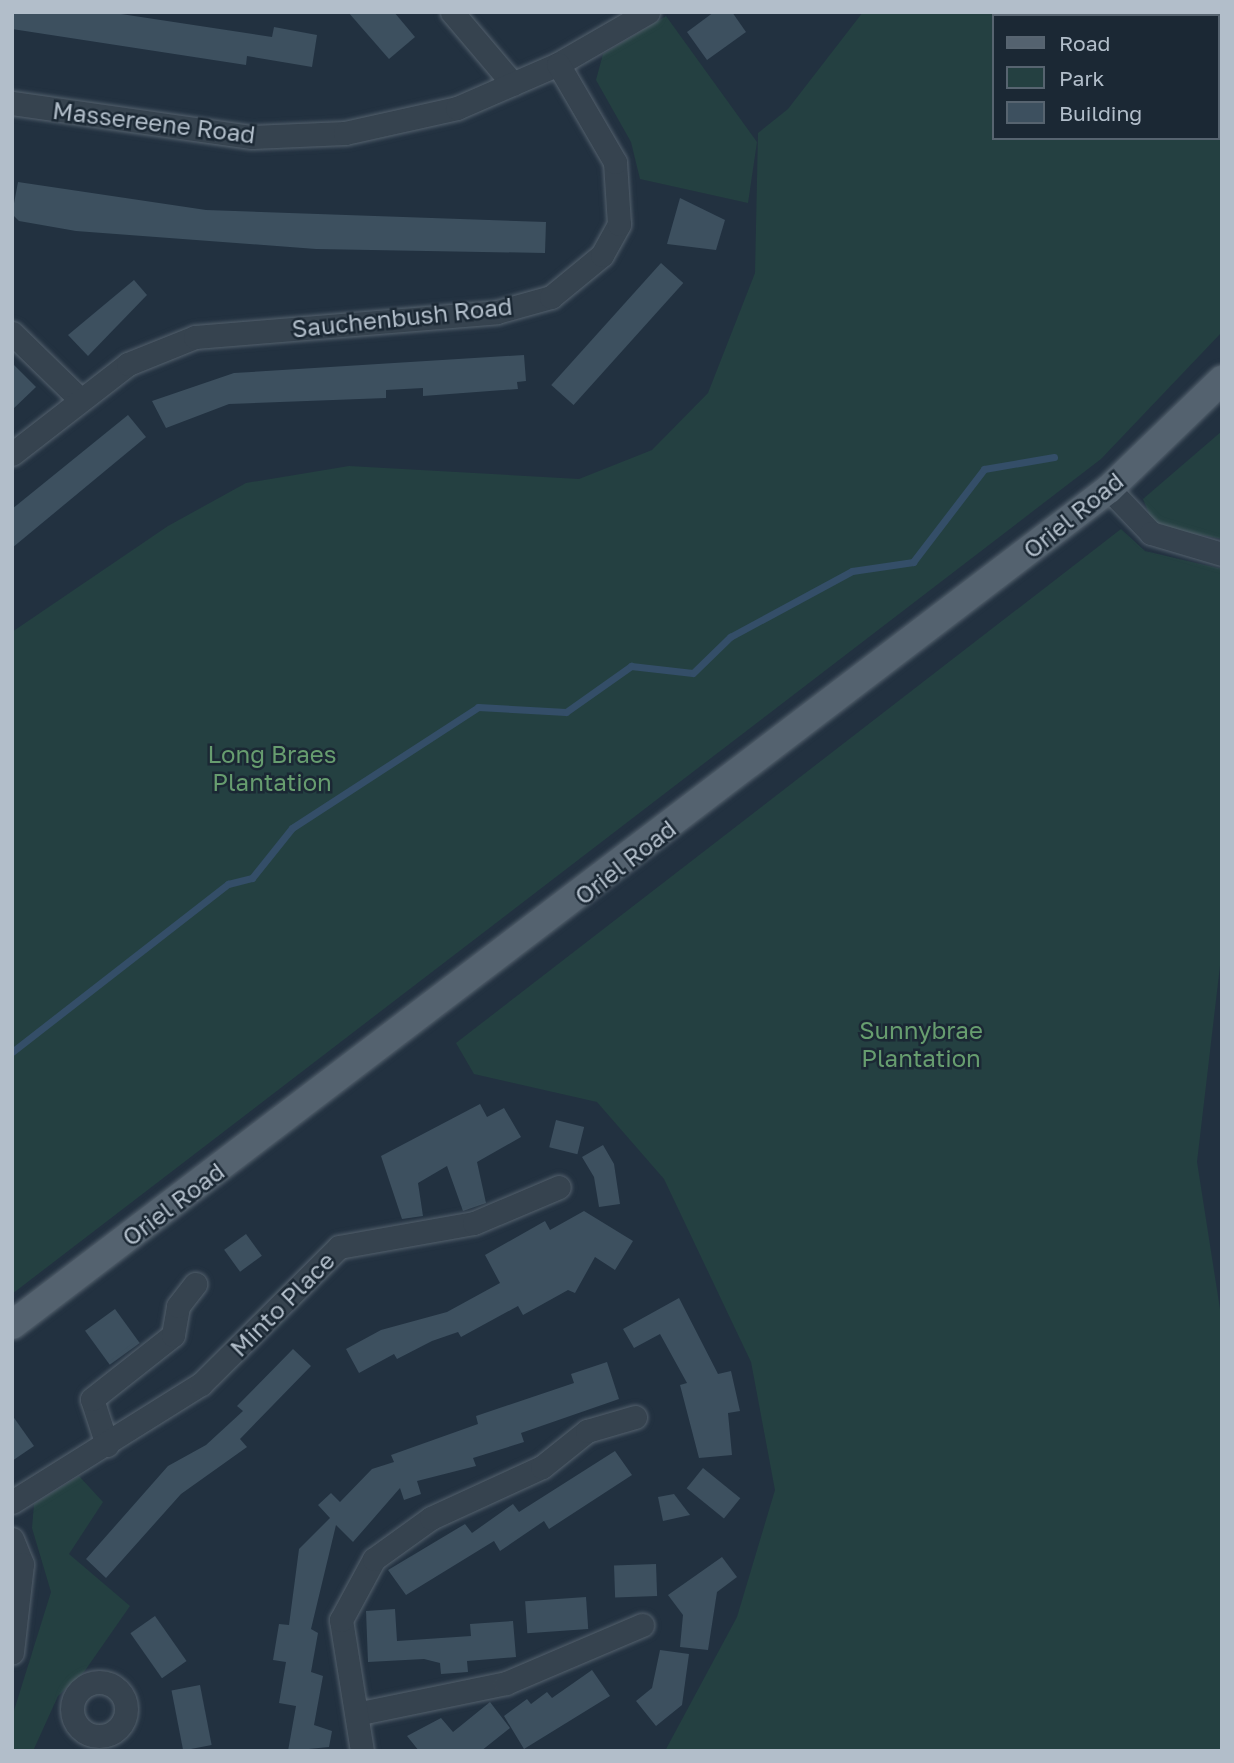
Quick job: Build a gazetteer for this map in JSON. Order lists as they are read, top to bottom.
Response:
{
  "streets": {
    "main road": ["Oriel Road"],
    "street": ["Massereene Road", "Sauchenbush Road", "Minto Place"]
  },
  "crossings": [
    ["Massereene Road", "Sauchenbush Road"]
  ],
  "parks": ["Long Braes Plantation", "Sunnybrae Plantation"],
  "legend": ["Road", "Park", "Building"]
}
